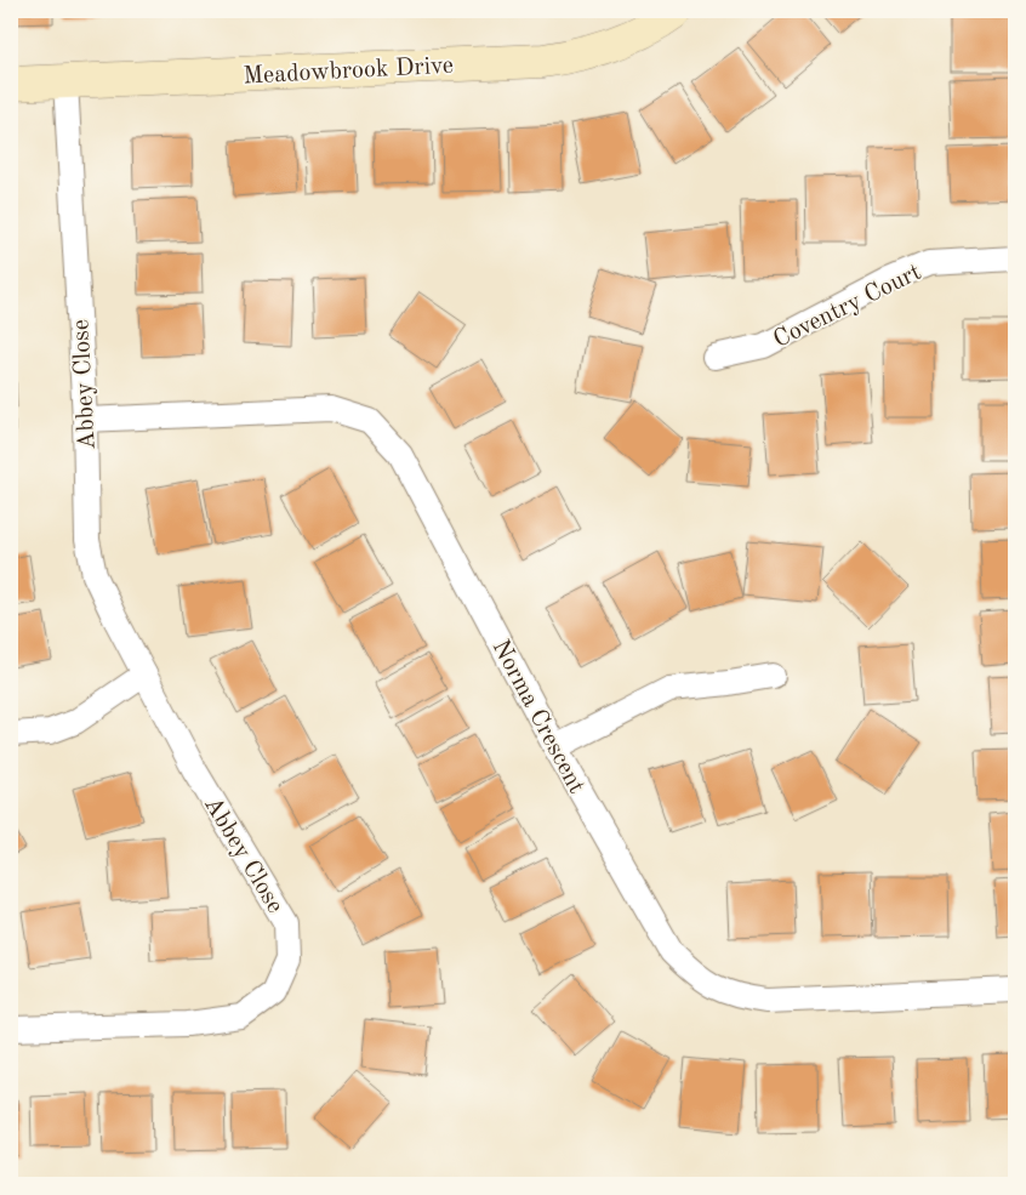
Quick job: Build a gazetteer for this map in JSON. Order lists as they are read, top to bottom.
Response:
{
  "streets": {
    "street": [
      "Meadowbrook Drive",
      "Coventry Court",
      "Abbey Close",
      "Norma Crescent"
    ]
  },
  "crossings": [
    ["Meadowbrook Drive", "Abbey Close"],
    ["Abbey Close", "Norma Crescent"]
  ]
}
